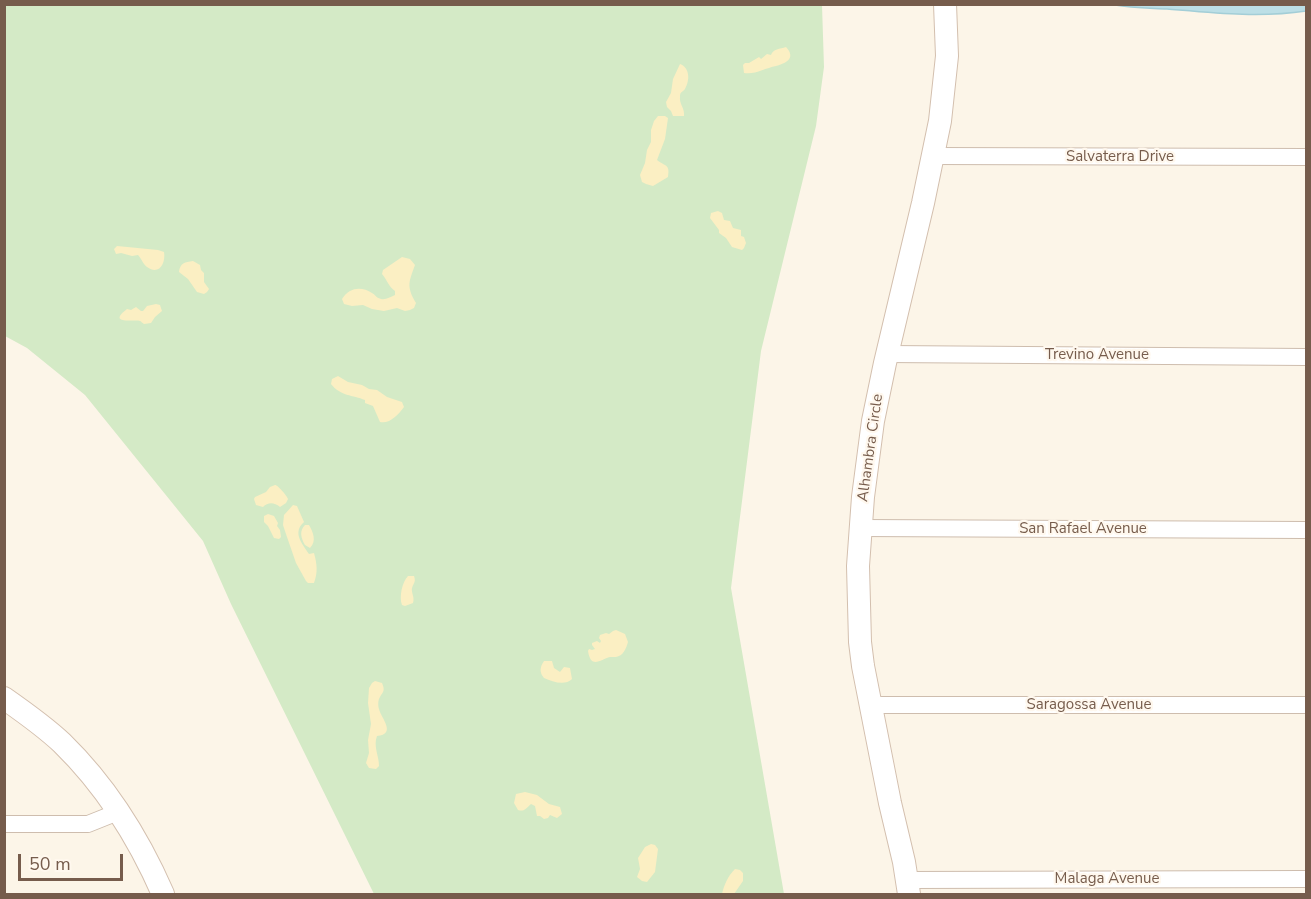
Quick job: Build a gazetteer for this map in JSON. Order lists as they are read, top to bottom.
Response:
{
  "streets": {
    "street": [
      "Salvaterra Drive",
      "Trevino Avenue",
      "Alhambra Circle",
      "San Rafael Avenue",
      "Saragossa Avenue",
      "Malaga Avenue"
    ]
  },
  "crossings": [
    ["Salvaterra Drive", "Alhambra Circle"],
    ["Trevino Avenue", "Alhambra Circle"],
    ["Alhambra Circle", "San Rafael Avenue"],
    ["Alhambra Circle", "Saragossa Avenue"],
    ["Alhambra Circle", "Malaga Avenue"]
  ],
  "scale_bar": "50 m"
}
